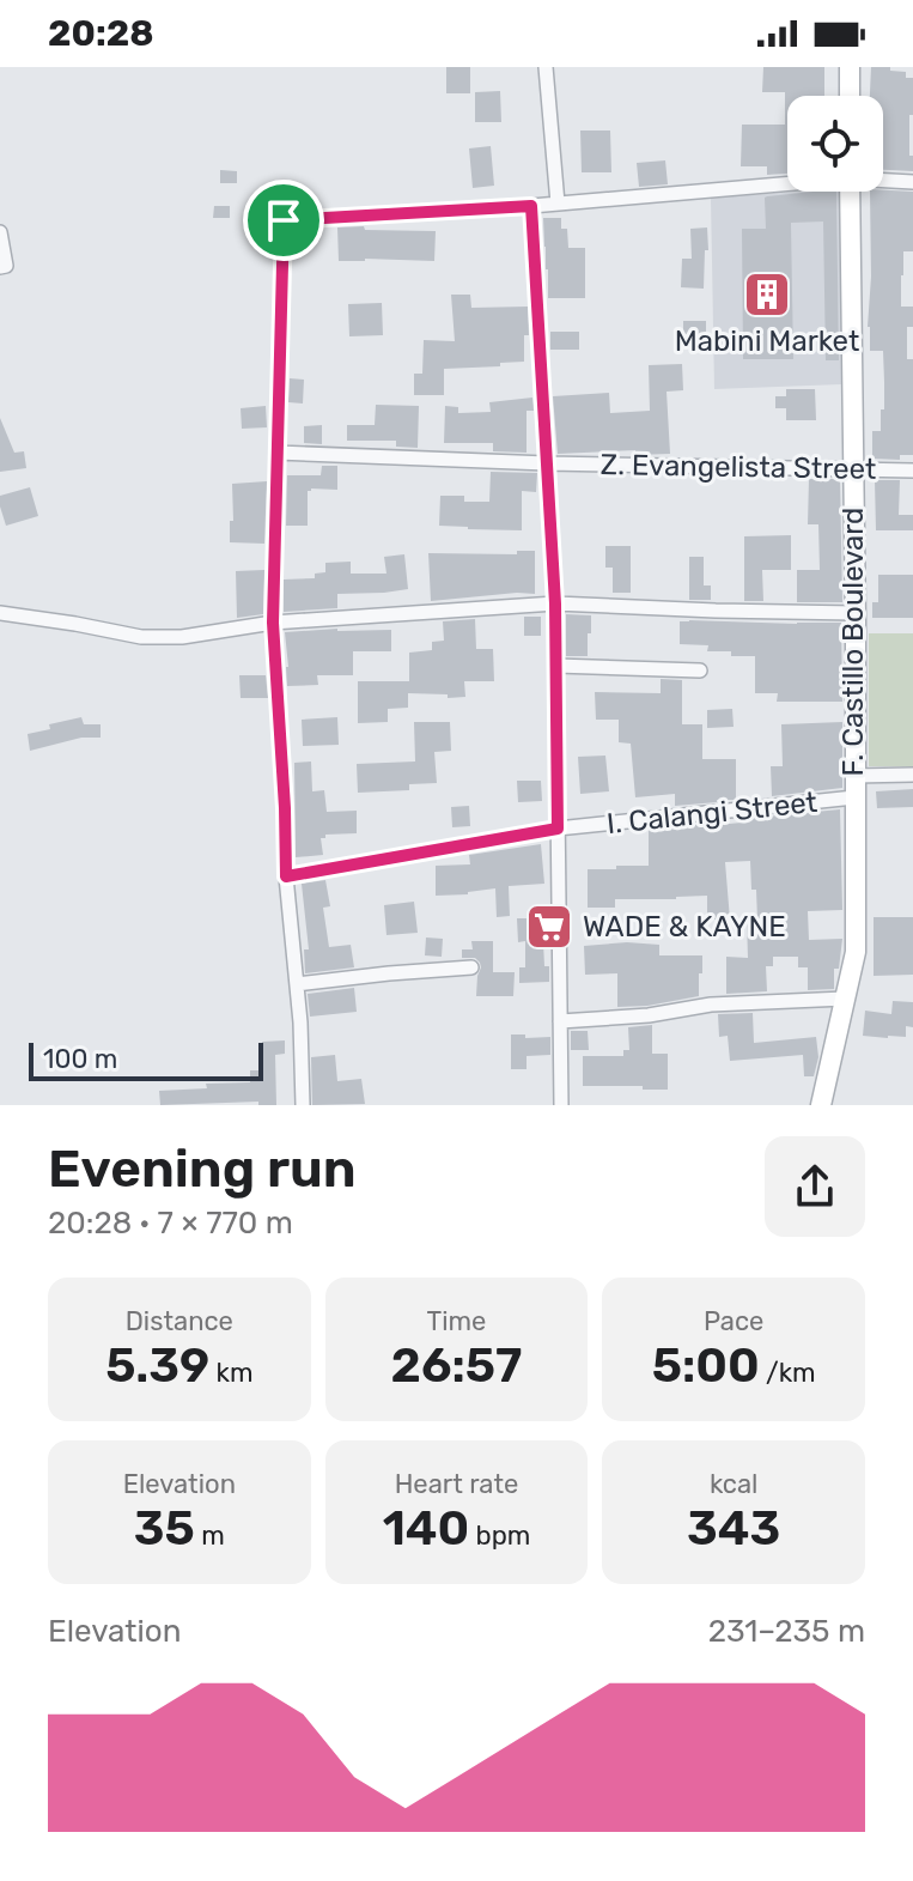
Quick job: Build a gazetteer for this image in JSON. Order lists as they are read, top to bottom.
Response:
{
  "streets": {
    "main road": ["F. Castillo Boulevard"],
    "street": ["Z. Evangelista Street", "I. Calangi Street"]
  },
  "crossings": [
    ["Z. Evangelista Street", "F. Castillo Boulevard"],
    ["F. Castillo Boulevard", "I. Calangi Street"]
  ],
  "places": {
    "building": ["Mabini Market"],
    "supermarket": ["WADE & KAYNE"]
  },
  "scale_bar": "100 m",
  "page": {
    "status": "20:28",
    "scale": "100 m",
    "heading": ["Evening run", "20:28 · 7 × 770 m"],
    "stats": [
      ["Distance", "5.39 km"],
      ["Time", "26:57"],
      ["Pace", "5:00 /km"],
      ["Elevation", "35 m"],
      ["Heart rate", "140 bpm"],
      ["kcal", "343"]
    ],
    "chart": ["Elevation", "231–235 m"]
  }
}
